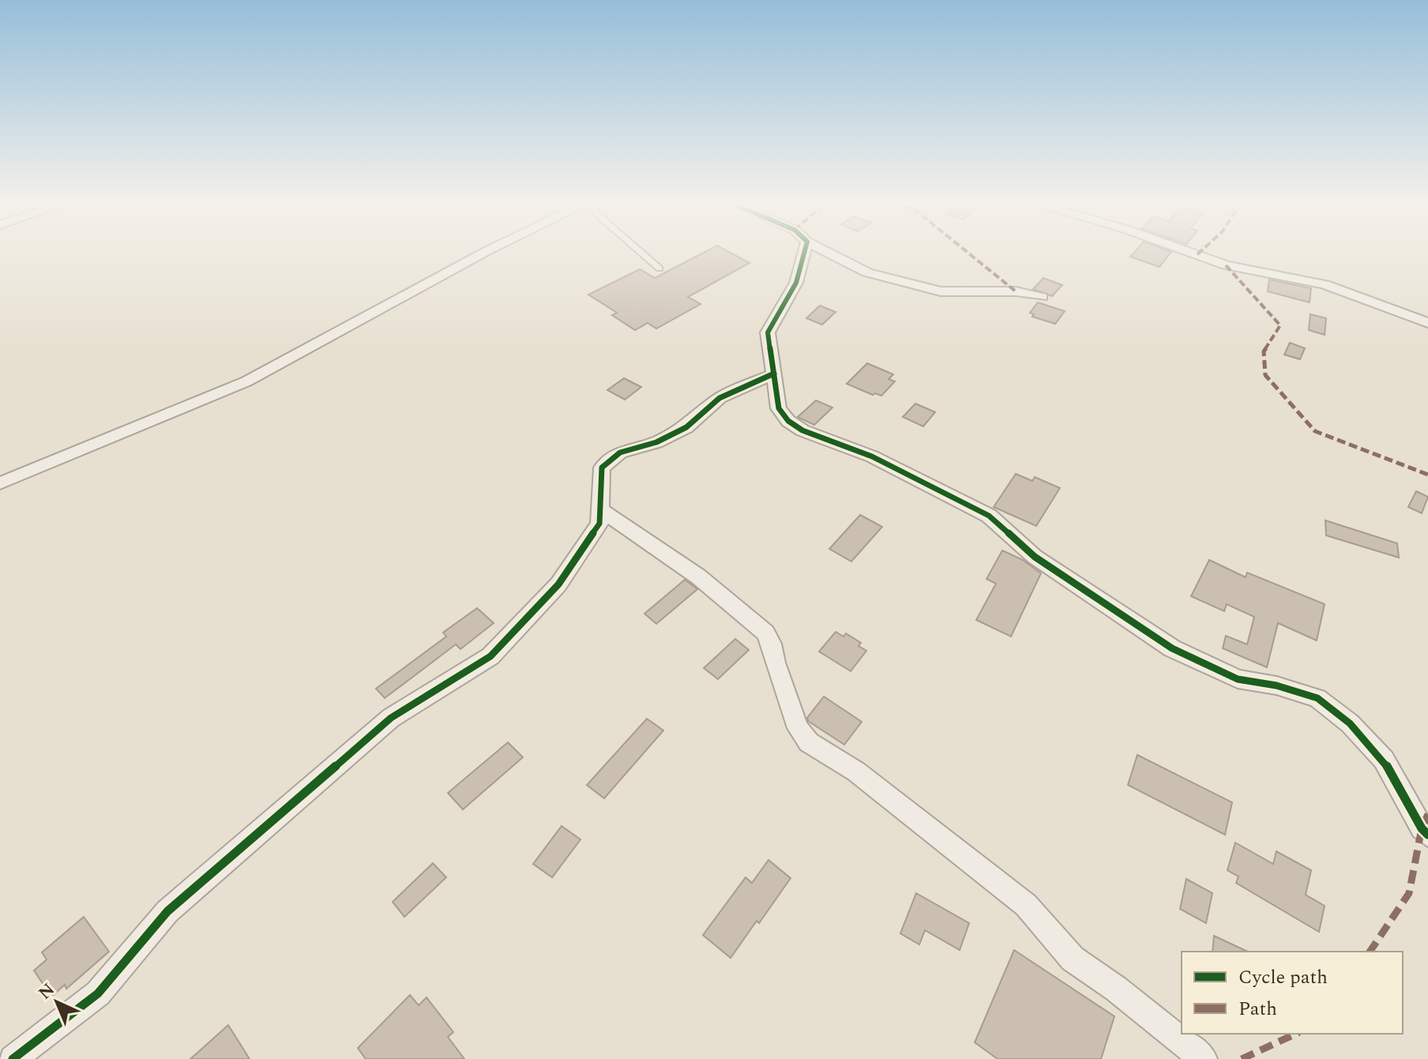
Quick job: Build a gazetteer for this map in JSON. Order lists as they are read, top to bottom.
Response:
{
  "legend": ["Cycle path", "Path"],
  "north": "top left"
}
